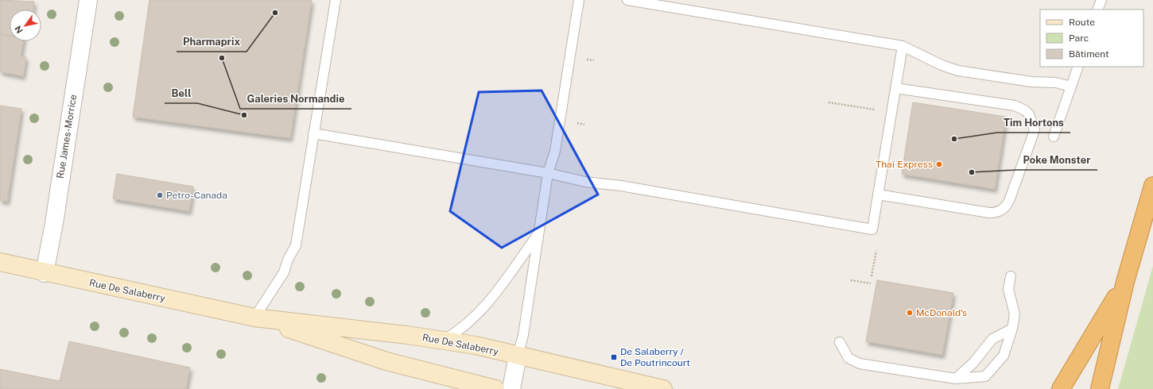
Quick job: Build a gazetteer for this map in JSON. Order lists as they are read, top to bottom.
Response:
{
  "streets": {
    "main road": ["Rue De Salaberry"],
    "street": ["Rue James-Morrice"]
  },
  "crossings": [
    ["Rue James-Morrice", "Rue De Salaberry"]
  ],
  "places": {
    "other": [
      "Pharmaprix",
      "Galeries Normandie",
      "Bell",
      "Tim Hortons",
      "Thaï Express",
      "Poke Monster",
      "Petro-Canada",
      "McDonald's"
    ],
    "transit": ["De Salaberry / De Poutrincourt"]
  },
  "legend": ["Route", "Parc", "Bâtiment"],
  "north": "bottom left"
}
